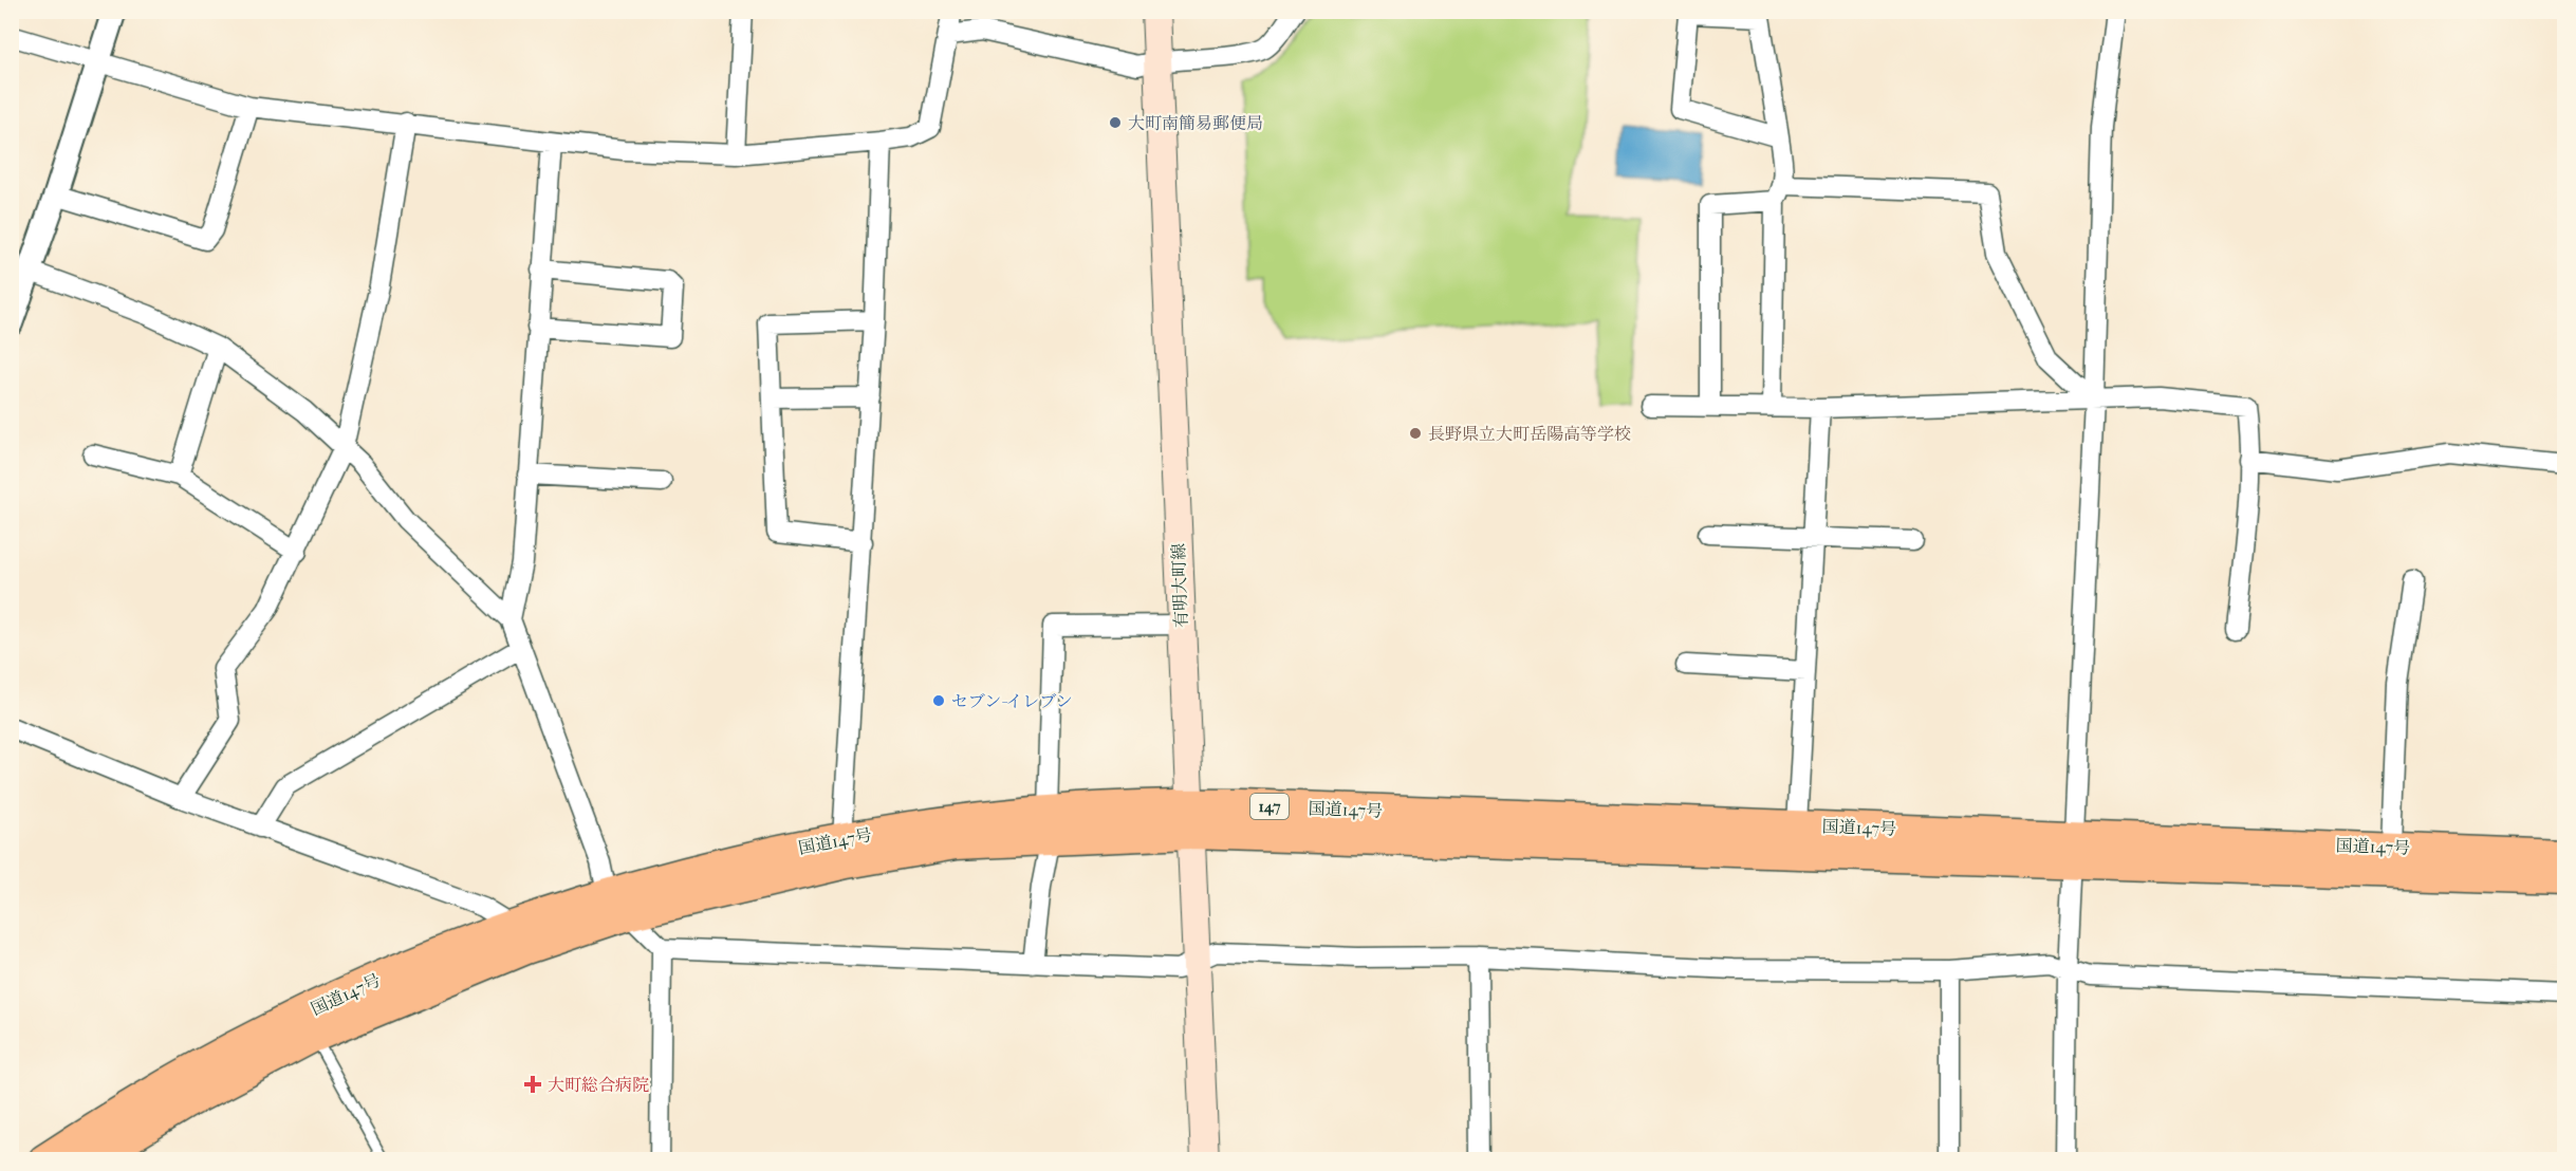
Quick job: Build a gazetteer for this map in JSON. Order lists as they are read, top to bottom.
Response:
{
  "streets": {
    "highway": ["147", "国道147号"],
    "main road": ["有明大町線"]
  },
  "crossings": [
    ["有明大町線", "国道147号"]
  ],
  "places": {
    "other": ["大町南簡易郵便局", "長野県立大町岳陽高等学校", "セブン-イレブン"],
    "health": ["大町総合病院"]
  }
}
